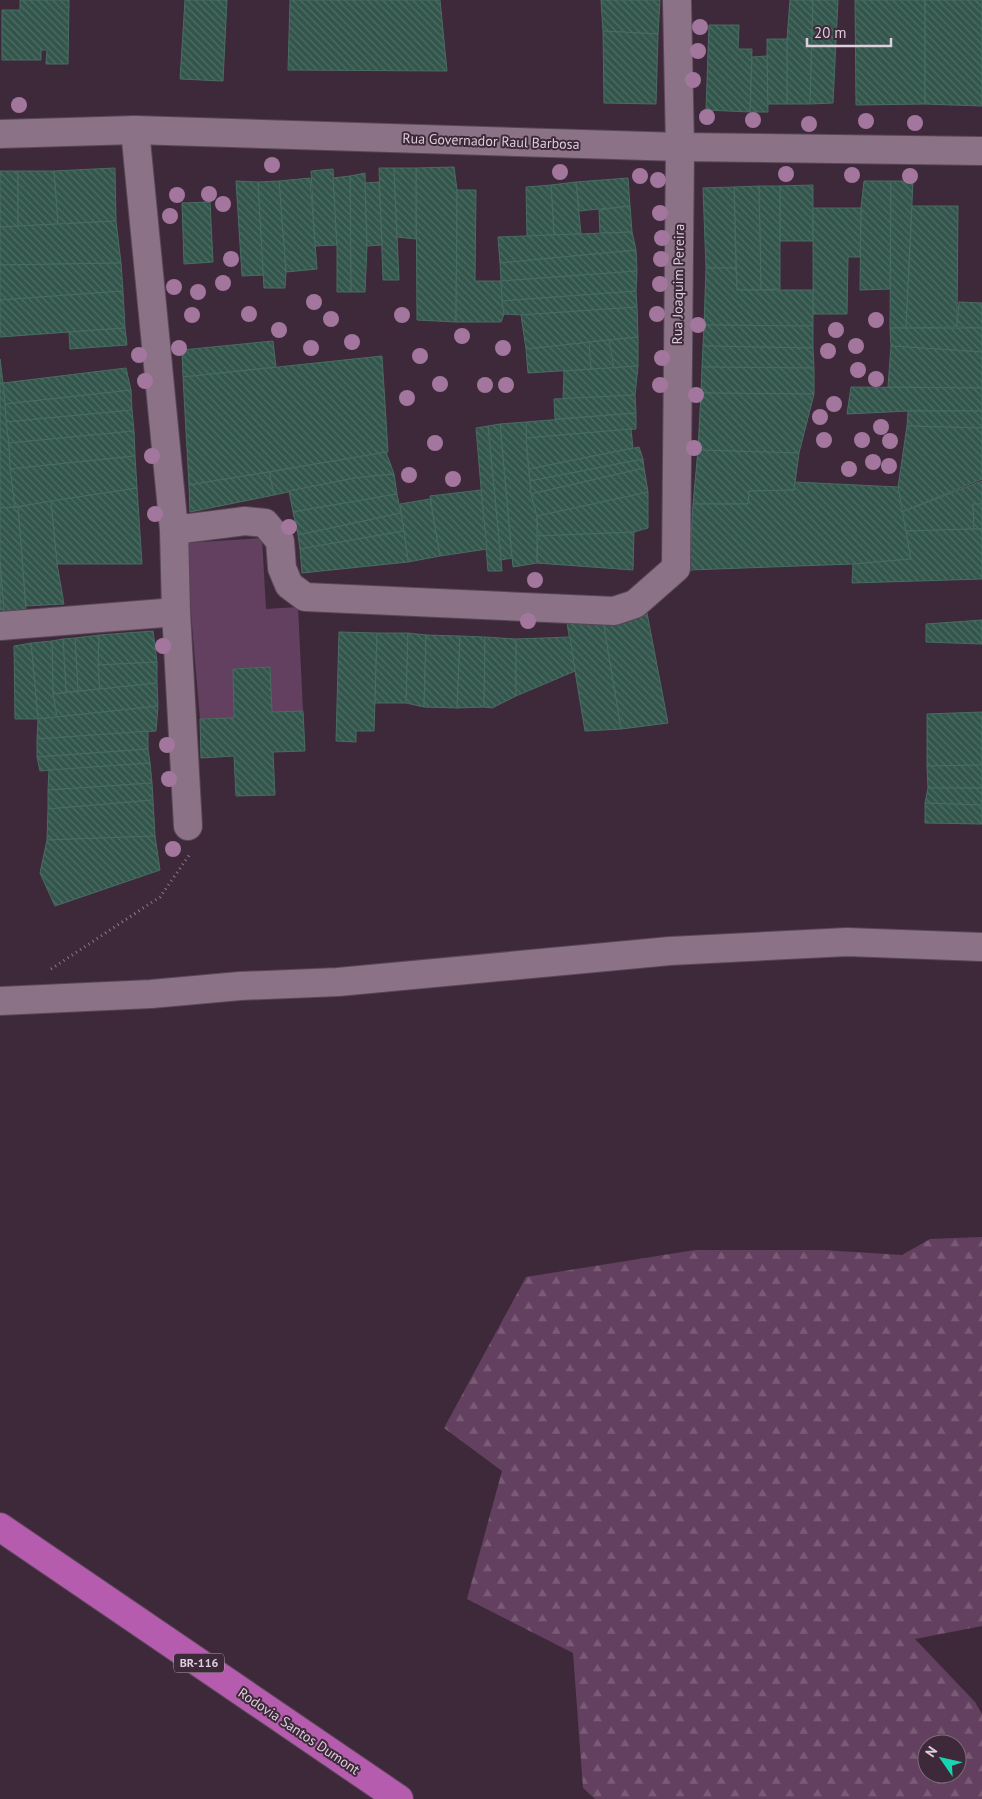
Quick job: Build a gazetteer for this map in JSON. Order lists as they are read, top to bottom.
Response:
{
  "streets": {
    "highway": ["BR-116", "Rodovia Santos Dumont"],
    "street": ["Rua Governador Raul Barbosa", "Rua Joaquim Pereira"]
  },
  "crossings": [
    ["Rua Governador Raul Barbosa", "Rua Joaquim Pereira"]
  ],
  "scale_bar": "20 m",
  "north": "top left"
}
